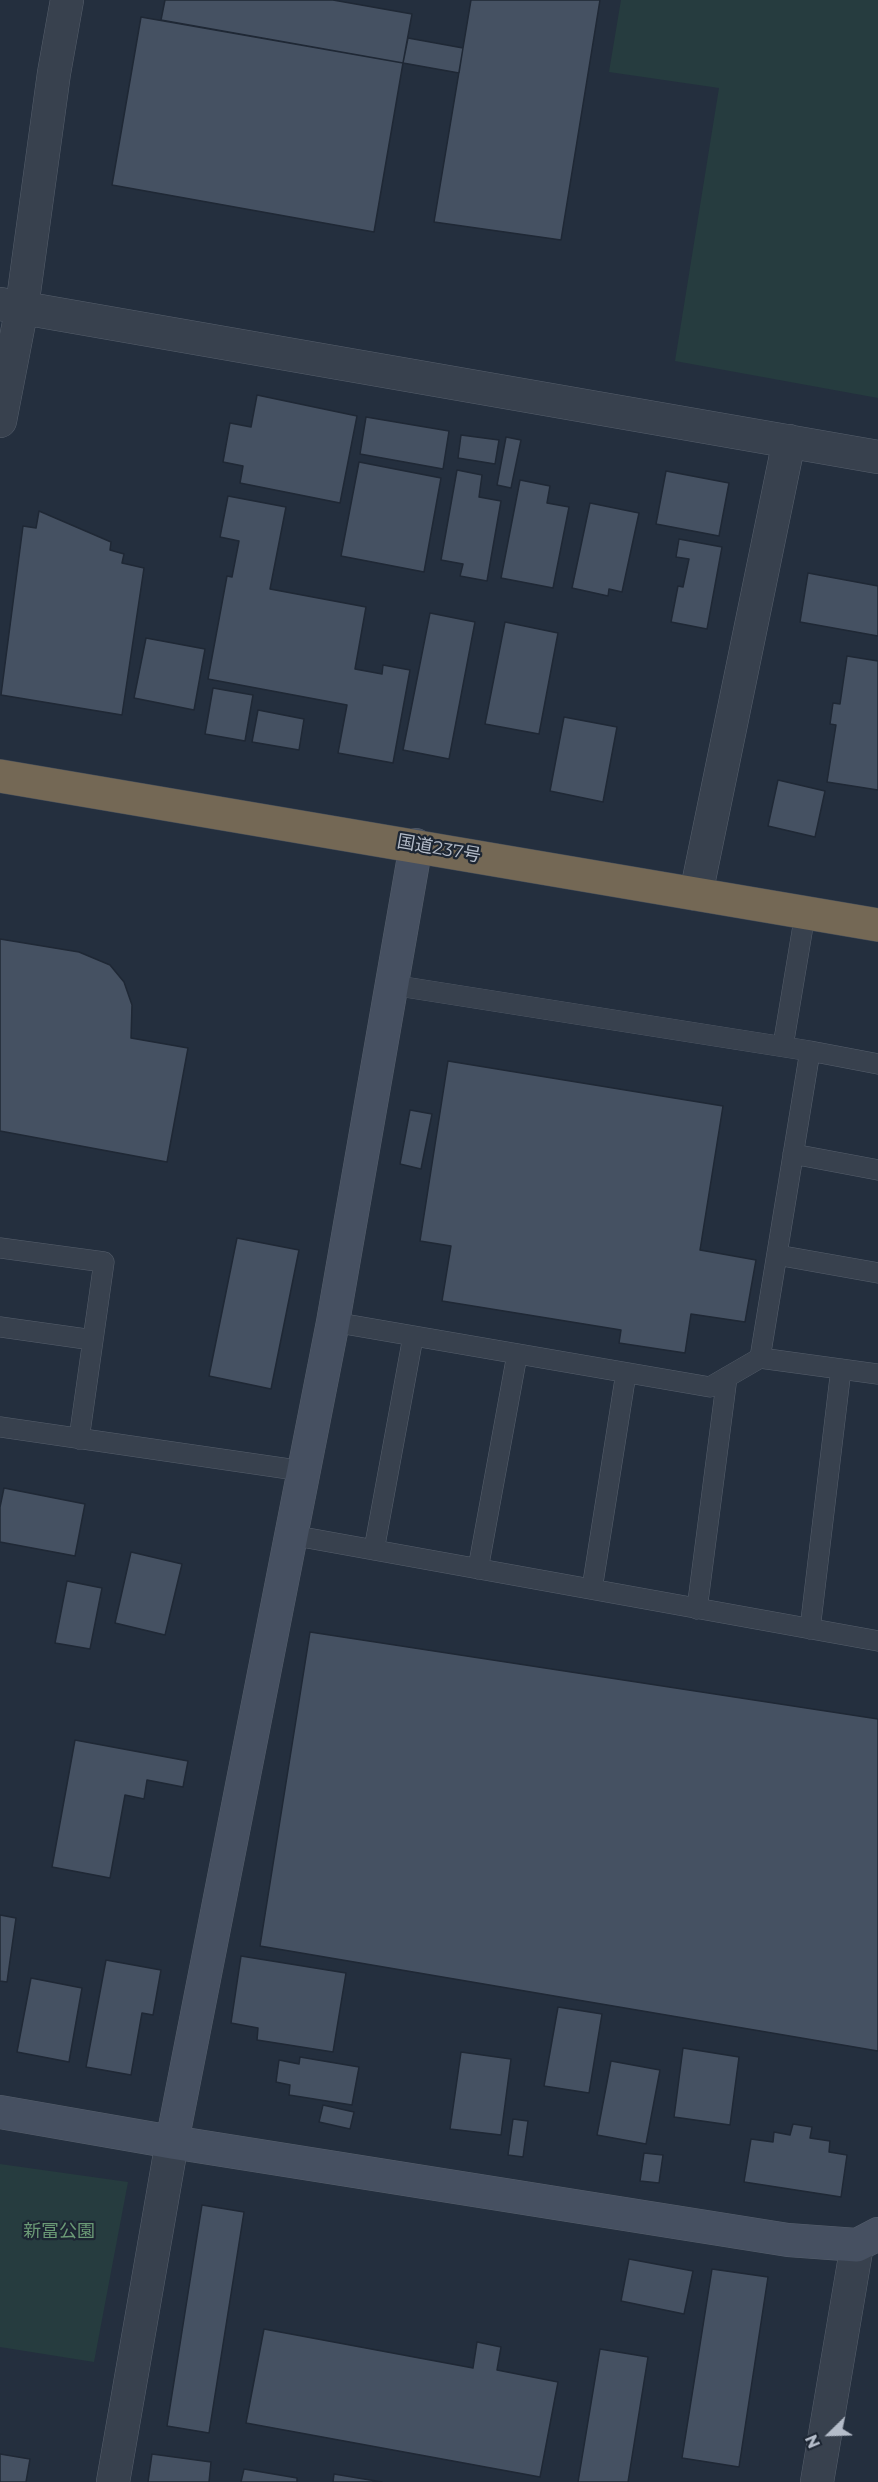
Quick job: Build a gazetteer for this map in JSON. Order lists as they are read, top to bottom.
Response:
{
  "streets": {
    "highway": ["国道237号"]
  },
  "parks": ["新冨公園"],
  "north": "bottom left"
}
